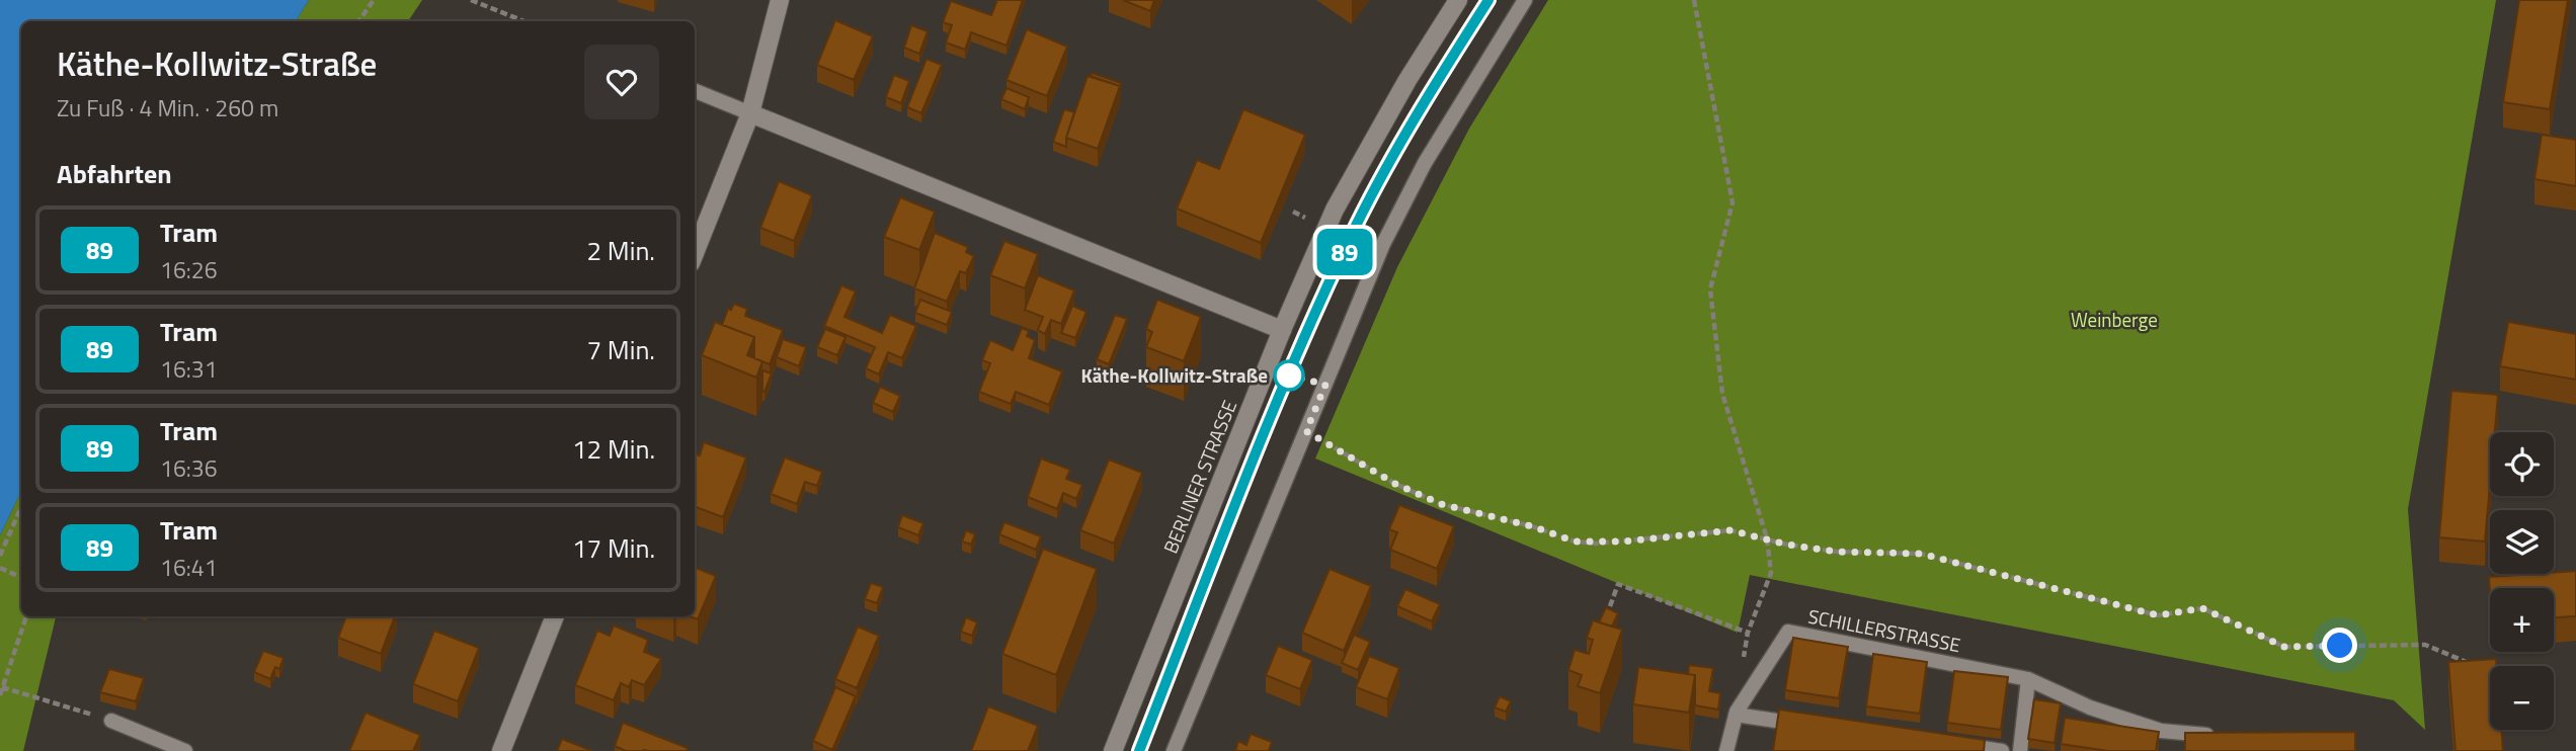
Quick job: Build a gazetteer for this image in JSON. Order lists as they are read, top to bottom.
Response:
{
  "streets": {
    "street": ["BERLINER STRASSE"],
    "lane": ["SCHILLERSTRASSE"]
  },
  "parks": ["Weinberge"],
  "places": ["Käthe-Kollwitz-Straße"],
  "lines": ["tram line 89"],
  "page": {
    "on_map": "89",
    "heading": [
      ["Käthe-Kollwitz-Straße", "Zu Fuß · 4 Min. · 260 m"],
      "Abfahrten"
    ],
    "list": [
      {
        "mark": "89",
        "name": "Tram",
        "note": "16:26",
        "value": "2 Min."
      },
      {
        "mark": "89",
        "name": "Tram",
        "note": "16:31",
        "value": "7 Min."
      },
      {
        "mark": "89",
        "name": "Tram",
        "note": "16:36",
        "value": "12 Min."
      },
      {
        "mark": "89",
        "name": "Tram",
        "note": "16:41",
        "value": "17 Min."
      }
    ],
    "map_buttons": ["+", "−"]
  }
}
